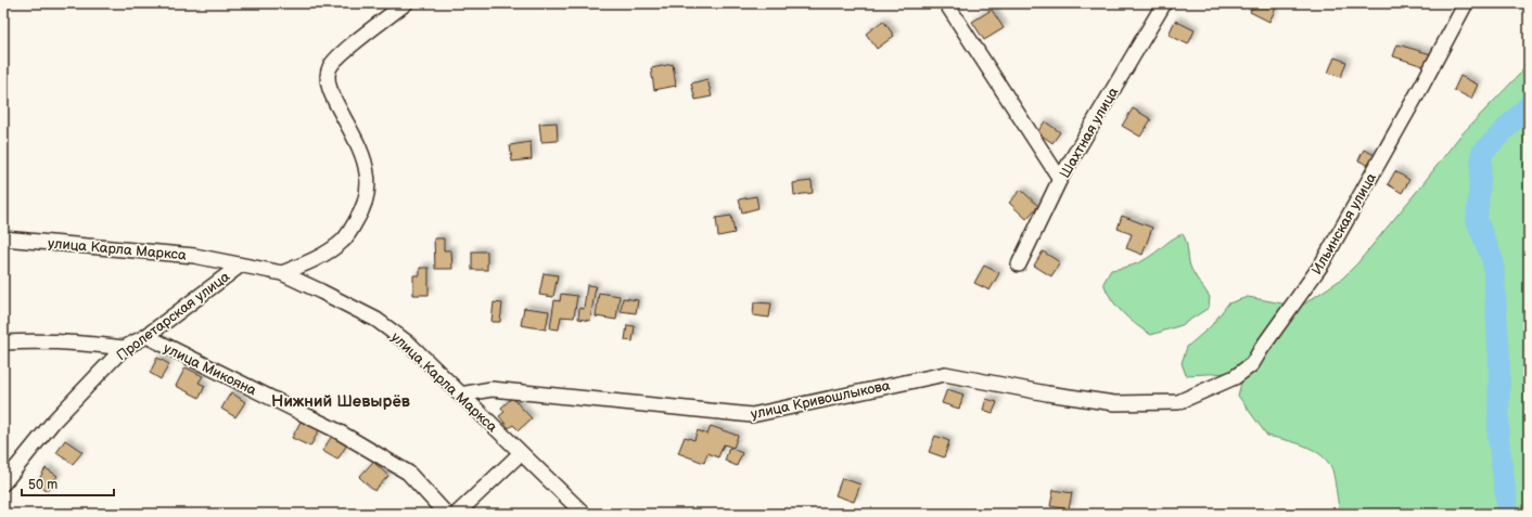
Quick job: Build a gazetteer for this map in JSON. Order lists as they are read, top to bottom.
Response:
{
  "streets": {
    "street": [
      "Шахтная улица",
      "Ильинская улица",
      "улица Карла Маркса",
      "Пролетарская улица",
      "улица Микояна",
      "улица Кривошлыкова"
    ]
  },
  "crossings": [
    ["Ильинская улица", "улица Кривошлыкова"],
    ["улица Карла Маркса", "Пролетарская улица"],
    ["улица Карла Маркса", "улица Кривошлыкова"],
    ["Пролетарская улица", "улица Микояна"]
  ],
  "districts": ["Нижний Шевырёв"],
  "scale_bar": "50 m"
}
